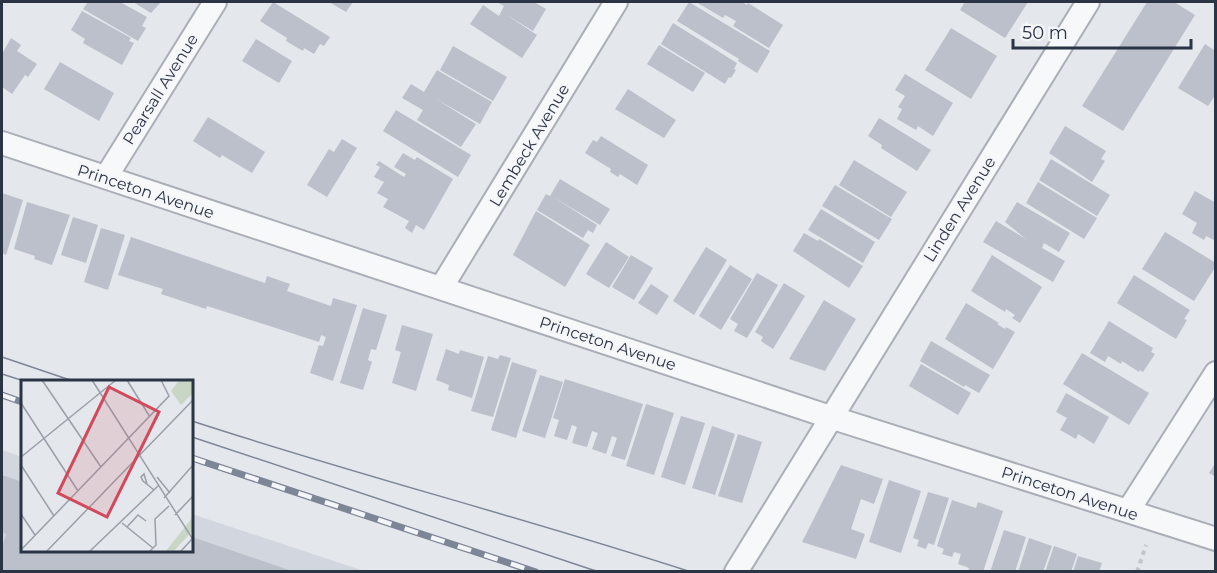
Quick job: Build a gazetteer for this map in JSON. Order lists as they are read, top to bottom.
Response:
{
  "streets": {
    "street": [
      "Pearsall Avenue",
      "Lembeck Avenue",
      "Princeton Avenue",
      "Linden Avenue"
    ]
  },
  "crossings": [
    ["Pearsall Avenue", "Princeton Avenue"],
    ["Lembeck Avenue", "Princeton Avenue"],
    ["Princeton Avenue", "Linden Avenue"]
  ],
  "scale_bar": "50 m"
}
